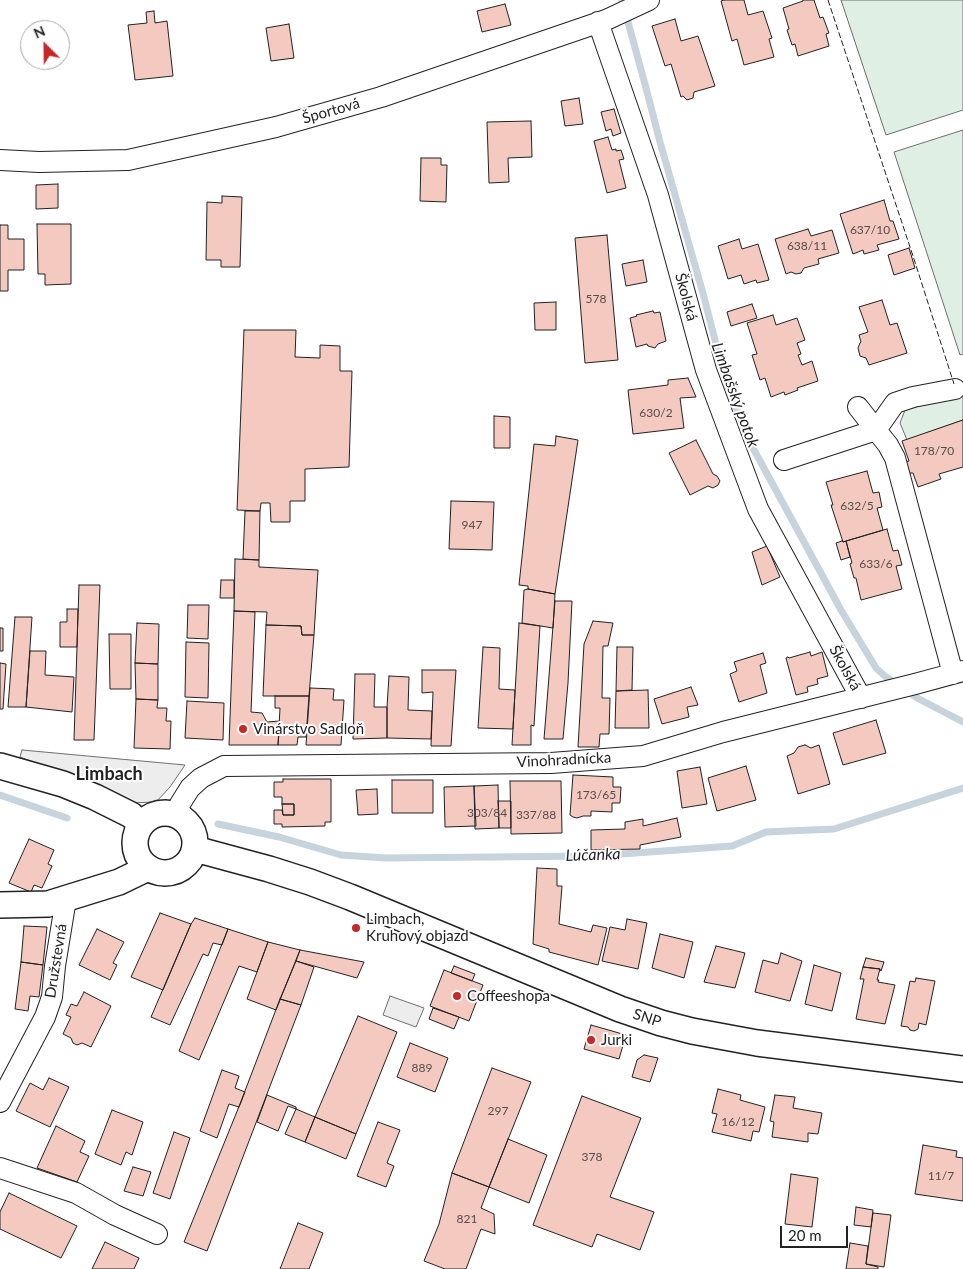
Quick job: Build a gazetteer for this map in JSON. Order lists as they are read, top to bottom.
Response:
{
  "streets": {
    "street": [
      "Športová",
      "Školská",
      "Vinohradnícka",
      "Družstevná",
      "SNP"
    ]
  },
  "crossings": [
    ["Športová", "Školská"],
    ["Školská", "Vinohradnícka"],
    ["Vinohradnícka", "SNP"]
  ],
  "districts": ["Limbach"],
  "water": ["Limbašský potok", "Lúčanka"],
  "places": [
    "Vinárstvo Sadloň",
    "Limbach, Kruhový objazd",
    "Coffeeshopa",
    "Jurki"
  ],
  "house_numbers": [
    "637/10",
    "638/11",
    "578",
    "630/2",
    "178/70",
    "632/5",
    "947",
    "633/6",
    "173/65",
    "303/84",
    "337/88",
    "889",
    "297",
    "16/12",
    "378",
    "11/7",
    "821"
  ],
  "scale_bar": "20 m",
  "north": "top left"
}
